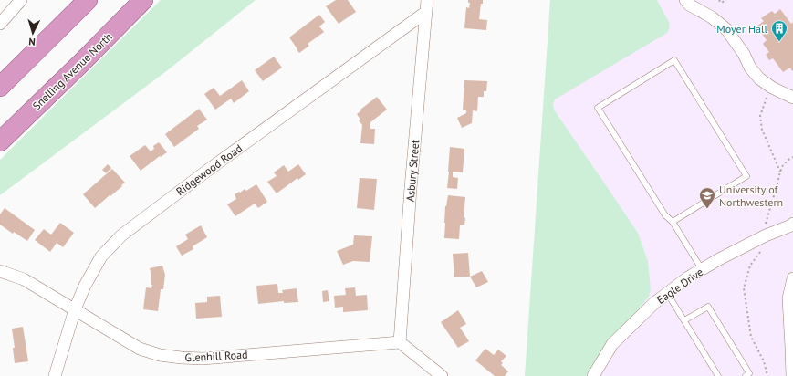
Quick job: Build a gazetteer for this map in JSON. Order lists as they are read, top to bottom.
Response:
{
  "streets": {
    "highway": ["Snelling Avenue North"],
    "street": [
      "Ridgewood Road",
      "Asbury Street",
      "Eagle Drive",
      "Glenhill Road"
    ]
  },
  "crossings": [
    ["Ridgewood Road", "Asbury Street"],
    ["Ridgewood Road", "Glenhill Road"],
    ["Asbury Street", "Glenhill Road"]
  ],
  "places": {
    "building": ["Moyer Hall"],
    "school or university": ["University of Northwestern"]
  },
  "north": "bottom"
}
